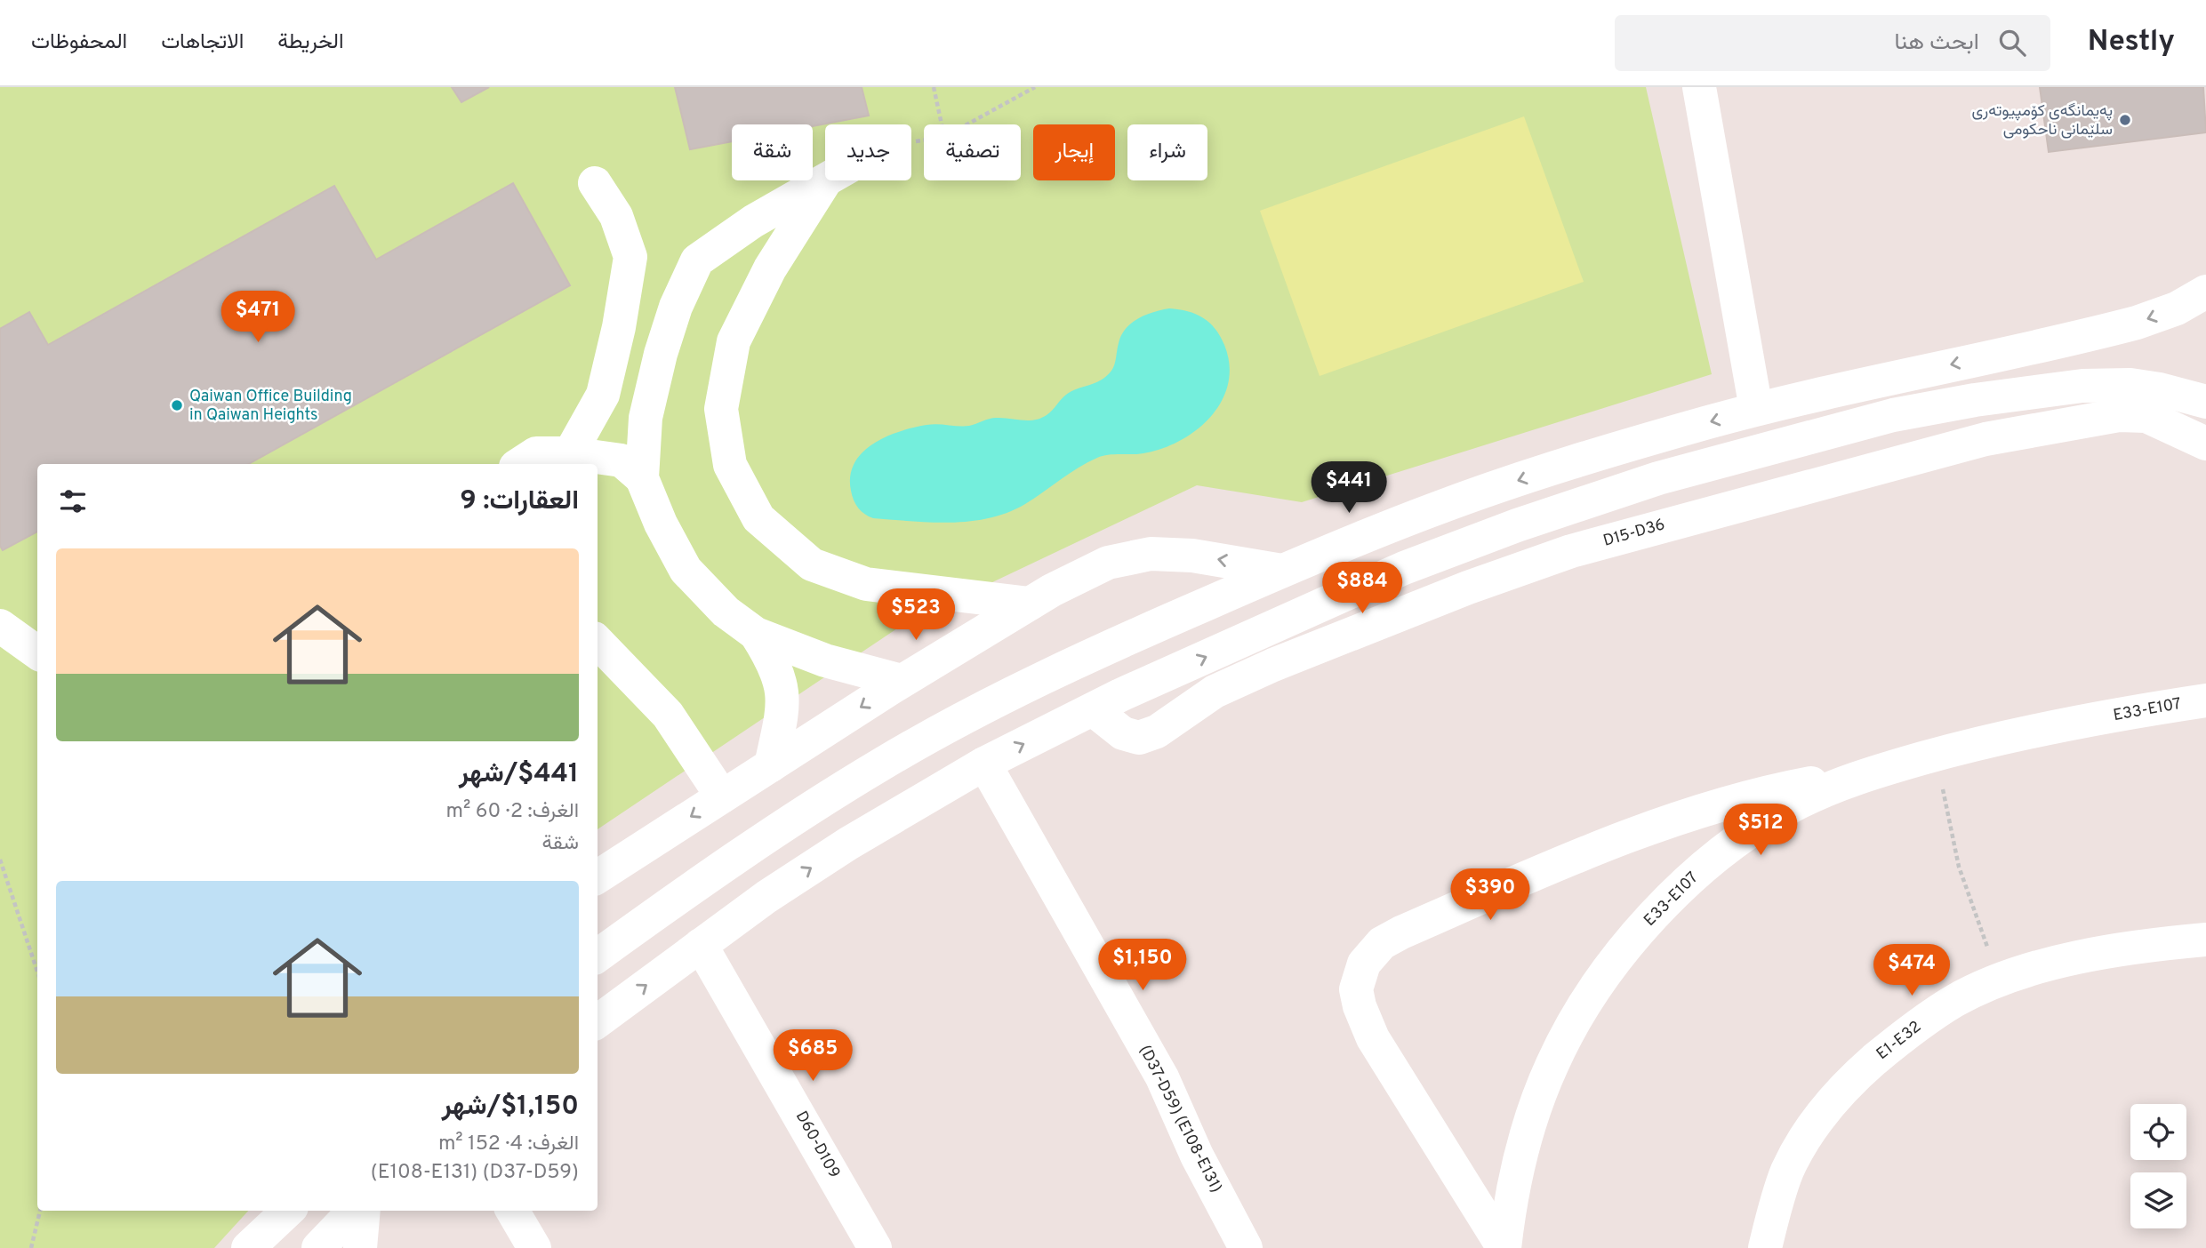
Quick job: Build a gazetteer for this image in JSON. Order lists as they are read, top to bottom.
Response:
{
  "streets": {
    "street": [
      "D15-D36",
      "E33-E107",
      "E1-E32",
      "(D37-D59) (E108-E131)",
      "D60-D109"
    ]
  },
  "places": ["پەیمانگەی کۆمپیوتەری سلێمانی ناحکومی", "Qaiwan Office Building in Qaiwan Heights"],
  "page": {
    "header": "Nestly",
    "search": "ابحث هنا",
    "nav": ["الخريطة", "الاتجاهات", "المحفوظات"],
    "chip": [
      "شراء",
      "إيجار",
      "تصفية",
      "جديد",
      "شقة"
    ],
    "price": [
      "$471",
      "$441",
      "$884",
      "$523",
      "$512",
      "$390",
      "$1,150",
      "$474",
      "$685"
    ],
    "heading": "العقارات: 9",
    "list": [
      {
        "name": "$441/شهر",
        "note": "الغرف: 2 · 60 m² · شقة"
      },
      {
        "name": "$1,150/شهر",
        "note": "الغرف: 4 · 152 m² · (D37-D59) (E108-E131)"
      }
    ]
  }
}
